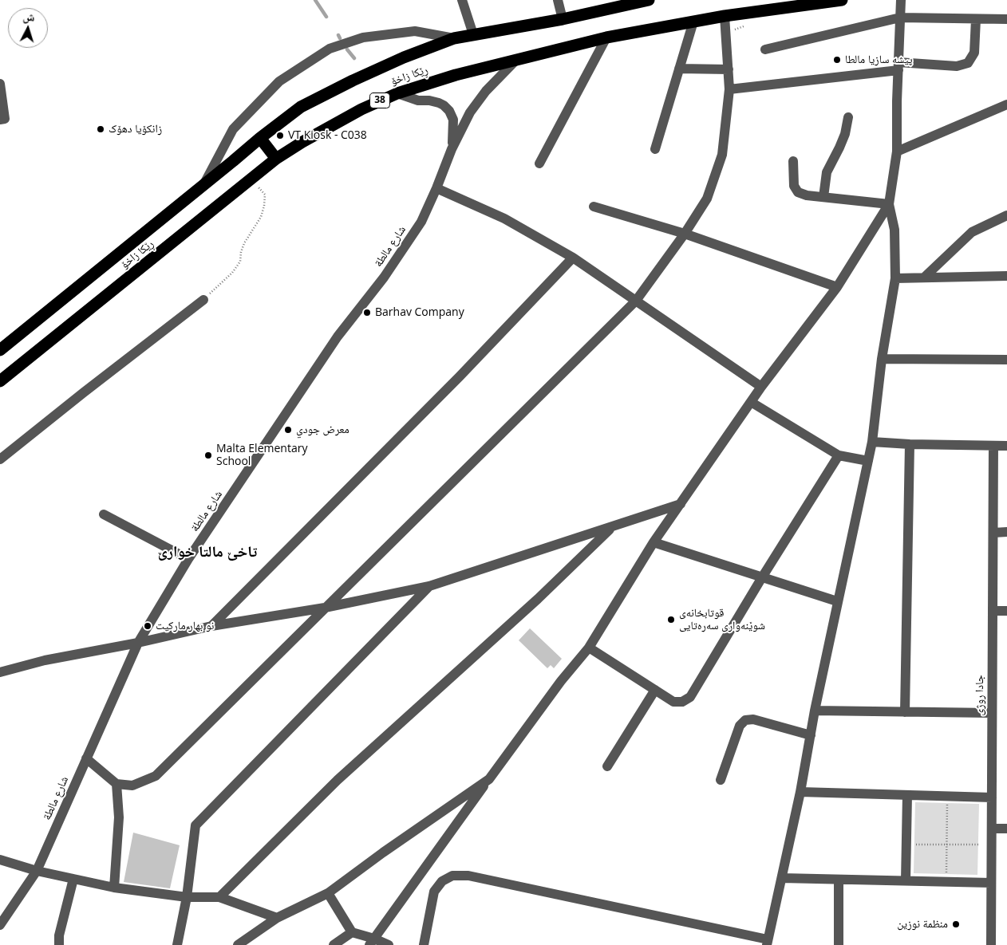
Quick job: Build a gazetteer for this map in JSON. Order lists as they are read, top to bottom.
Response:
{
  "streets": {
    "highway": ["ڕێکا زاخۆ", "38"],
    "street": ["شارع مالطة", "جادا روژی"]
  },
  "crossings": [
    ["ڕێکا زاخۆ", "شارع مالطة"]
  ],
  "districts": ["تاخێ مالتا خوارێ"],
  "places": [
    "پيشه سازيا مالطا",
    "زانکۆیا دهۆک",
    "VT Kiosk - C038",
    "Barhav Company",
    "معرض جودي",
    "Malta Elementary School",
    "قوتابخانەی شوێنەواری سەرەتایی",
    "نو بهار ماركيت",
    "منظمة نوزين"
  ],
  "north": "top"
}
